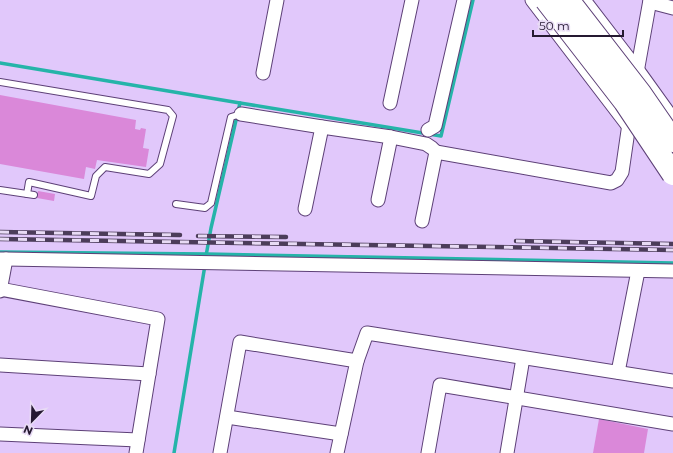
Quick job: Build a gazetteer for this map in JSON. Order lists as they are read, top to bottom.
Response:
{
  "scale_bar": "50 m",
  "north": "bottom left"
}
